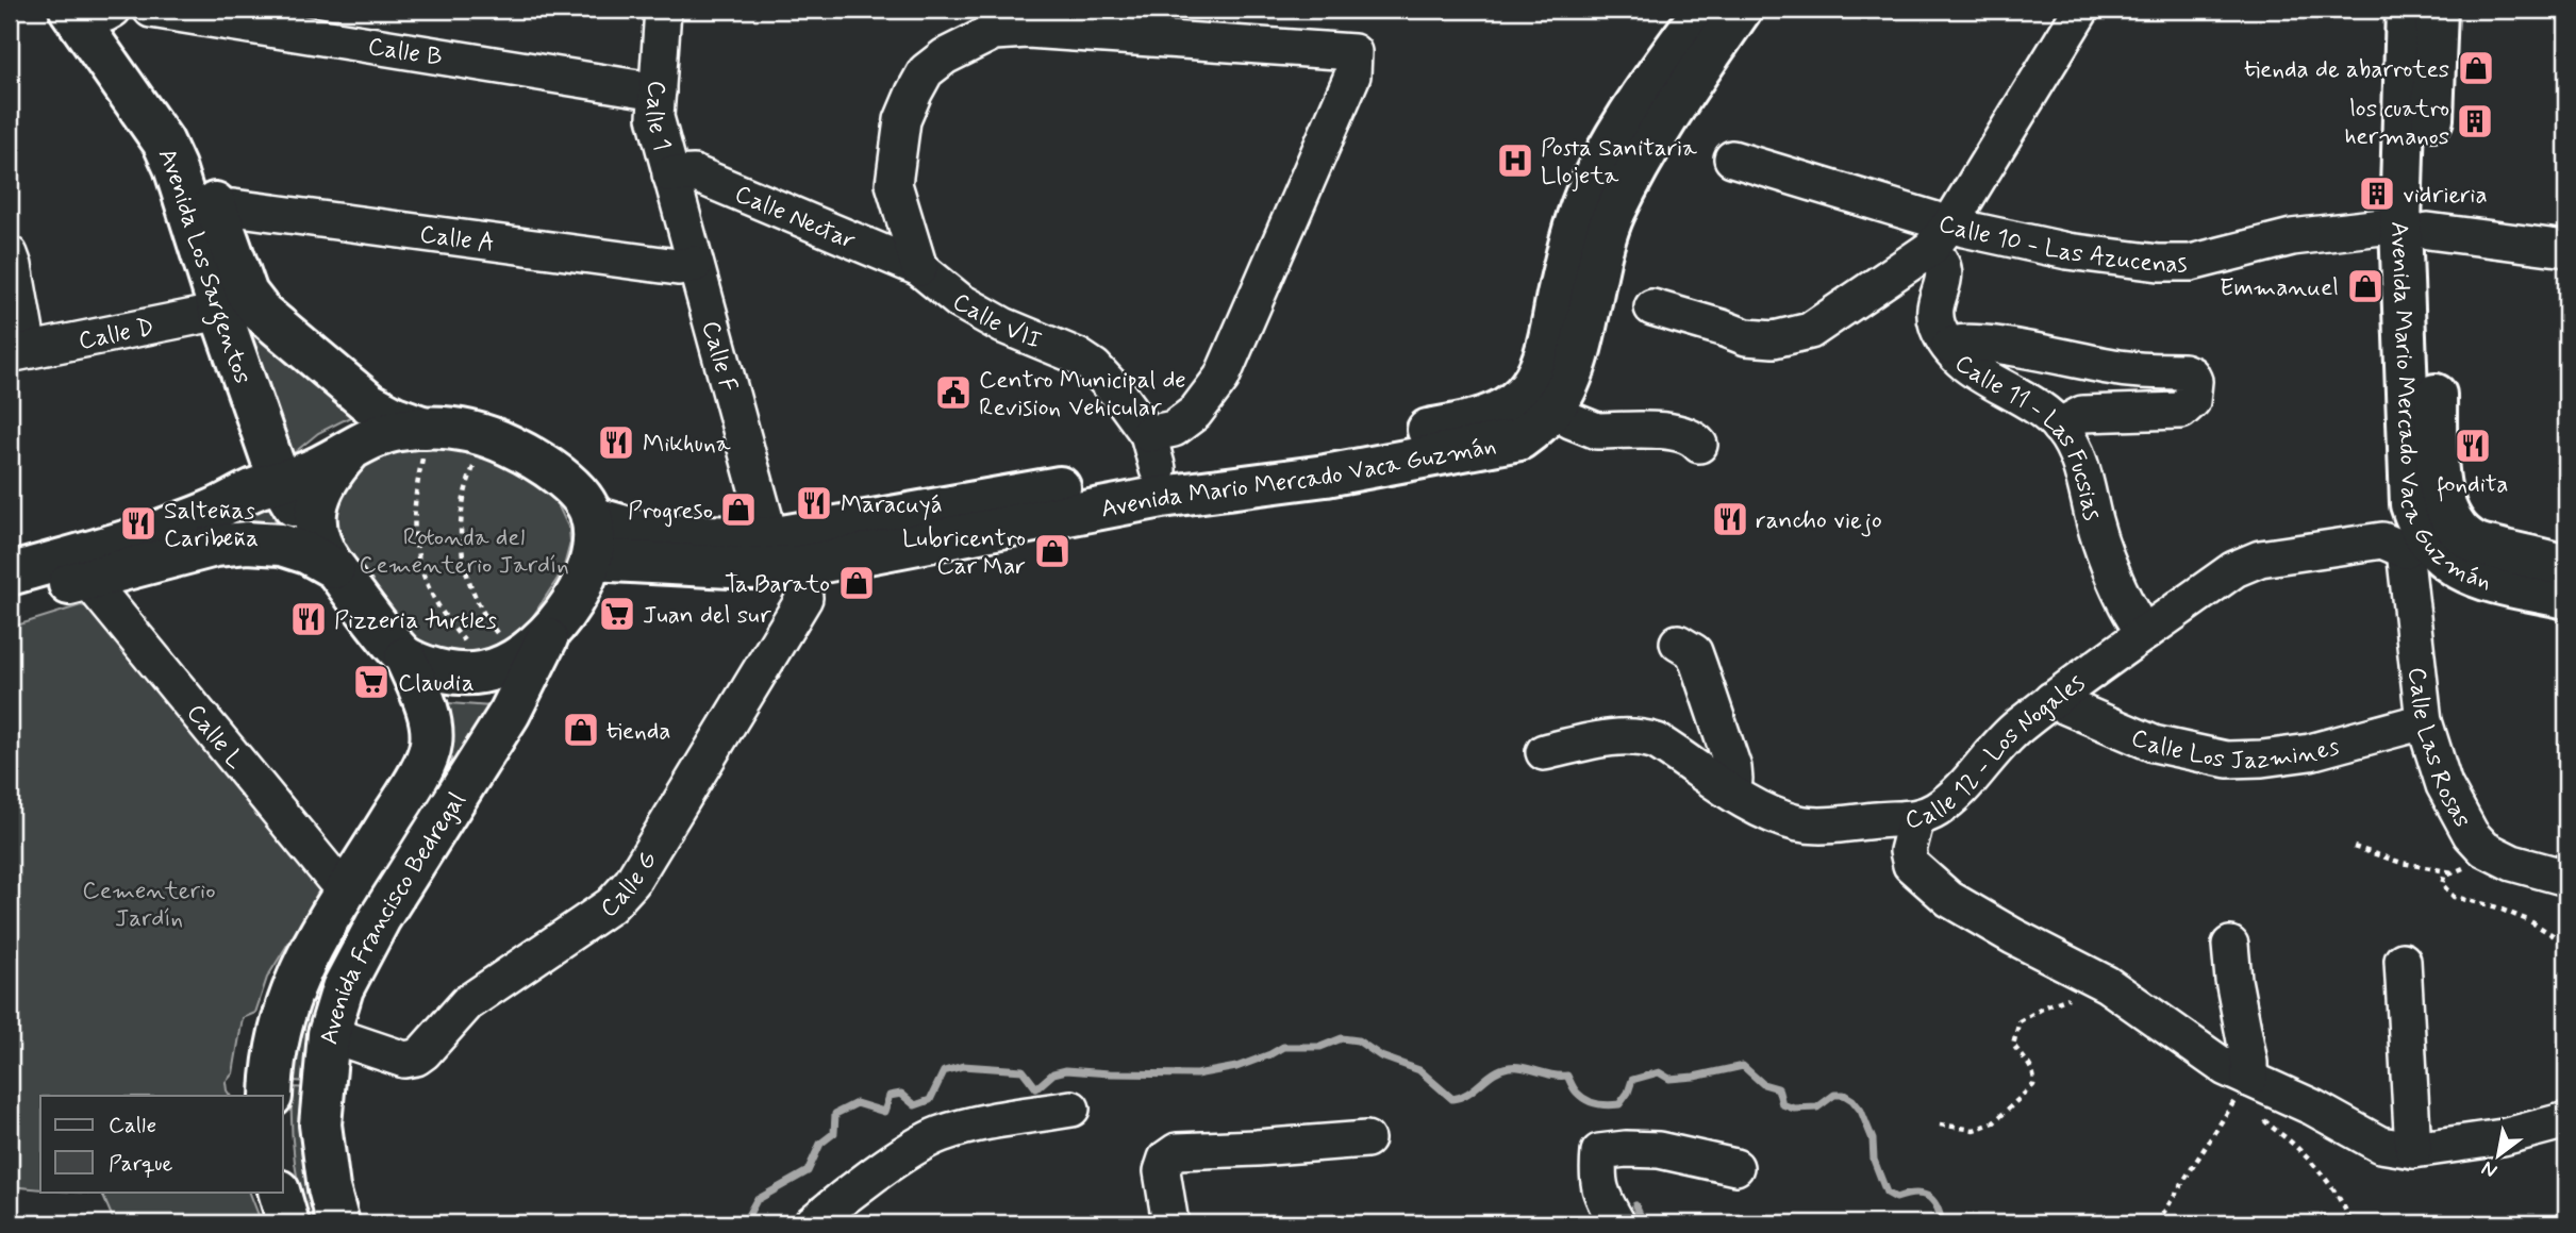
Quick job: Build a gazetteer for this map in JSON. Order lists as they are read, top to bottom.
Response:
{
  "streets": {
    "main road": ["Avenida Los Sargentos", "Avenida Mario Mercado Vaca Guzmán", "Avenida Francisco Bedregal"],
    "street": [
      "Calle B",
      "Calle 1",
      "Calle Nectar",
      "Calle A",
      "Calle 10 - Las Azucenas",
      "Calle VII",
      "Calle D",
      "Calle F",
      "Calle 11 - Las Fucsias",
      "Calle L",
      "Calle Los Jazmines",
      "Calle 12 - Los Nogales",
      "Calle Las Rosas",
      "Calle G"
    ]
  },
  "crossings": [
    ["Calle B", "Calle 1"],
    ["Calle 1", "Calle Nectar"],
    ["Calle 1", "Calle F"],
    ["Calle Nectar", "Calle VII"],
    ["Calle Nectar", "Calle F"],
    ["Calle A", "Avenida Los Sargentos"],
    ["Calle A", "Calle F"],
    ["Calle 10 - Las Azucenas", "Avenida Mario Mercado Vaca Guzmán"],
    ["Calle 10 - Las Azucenas", "Calle 11 - Las Fucsias"],
    ["Avenida Los Sargentos", "Calle D"],
    ["Avenida Los Sargentos", "Avenida Mario Mercado Vaca Guzmán"],
    ["Avenida Los Sargentos", "Avenida Francisco Bedregal"],
    ["Calle VII", "Avenida Mario Mercado Vaca Guzmán"],
    ["Calle F", "Avenida Mario Mercado Vaca Guzmán"],
    ["Avenida Mario Mercado Vaca Guzmán", "Calle 12 - Los Nogales"],
    ["Avenida Mario Mercado Vaca Guzmán", "Calle Las Rosas"],
    ["Avenida Mario Mercado Vaca Guzmán", "Calle G"],
    ["Avenida Mario Mercado Vaca Guzmán", "Avenida Francisco Bedregal"],
    ["Calle 11 - Las Fucsias", "Calle 12 - Los Nogales"],
    ["Calle L", "Avenida Francisco Bedregal"],
    ["Calle Los Jazmines", "Calle 12 - Los Nogales"],
    ["Calle Los Jazmines", "Calle Las Rosas"],
    ["Calle 12 - Los Nogales", "Calle Las Rosas"],
    ["Calle G", "Avenida Francisco Bedregal"]
  ],
  "parks": ["Rotonda del Cementerio Jardín", "Cementerio Jardín"],
  "places": {
    "shop": [
      "tienda de abarrotes",
      "Emmanuel",
      "Progreso",
      "Lubricentro Car Mar",
      "Ta Barato",
      "tienda"
    ],
    "building": ["los cuatro hermanos", "vidrieria"],
    "hospital": ["Posta Sanitaria Llojeta"],
    "public building": ["Centro Municipal de Revision Vehicular"],
    "restaurant": [
      "Mikhuna",
      "fondita",
      "Maracuyá",
      "rancho viejo",
      "Salteñas Caribeña",
      "Pizzeria turtles"
    ],
    "supermarket": ["Juan del sur", "Claudia"]
  },
  "legend": ["Calle", "Parque"],
  "north": "bottom left"
}
